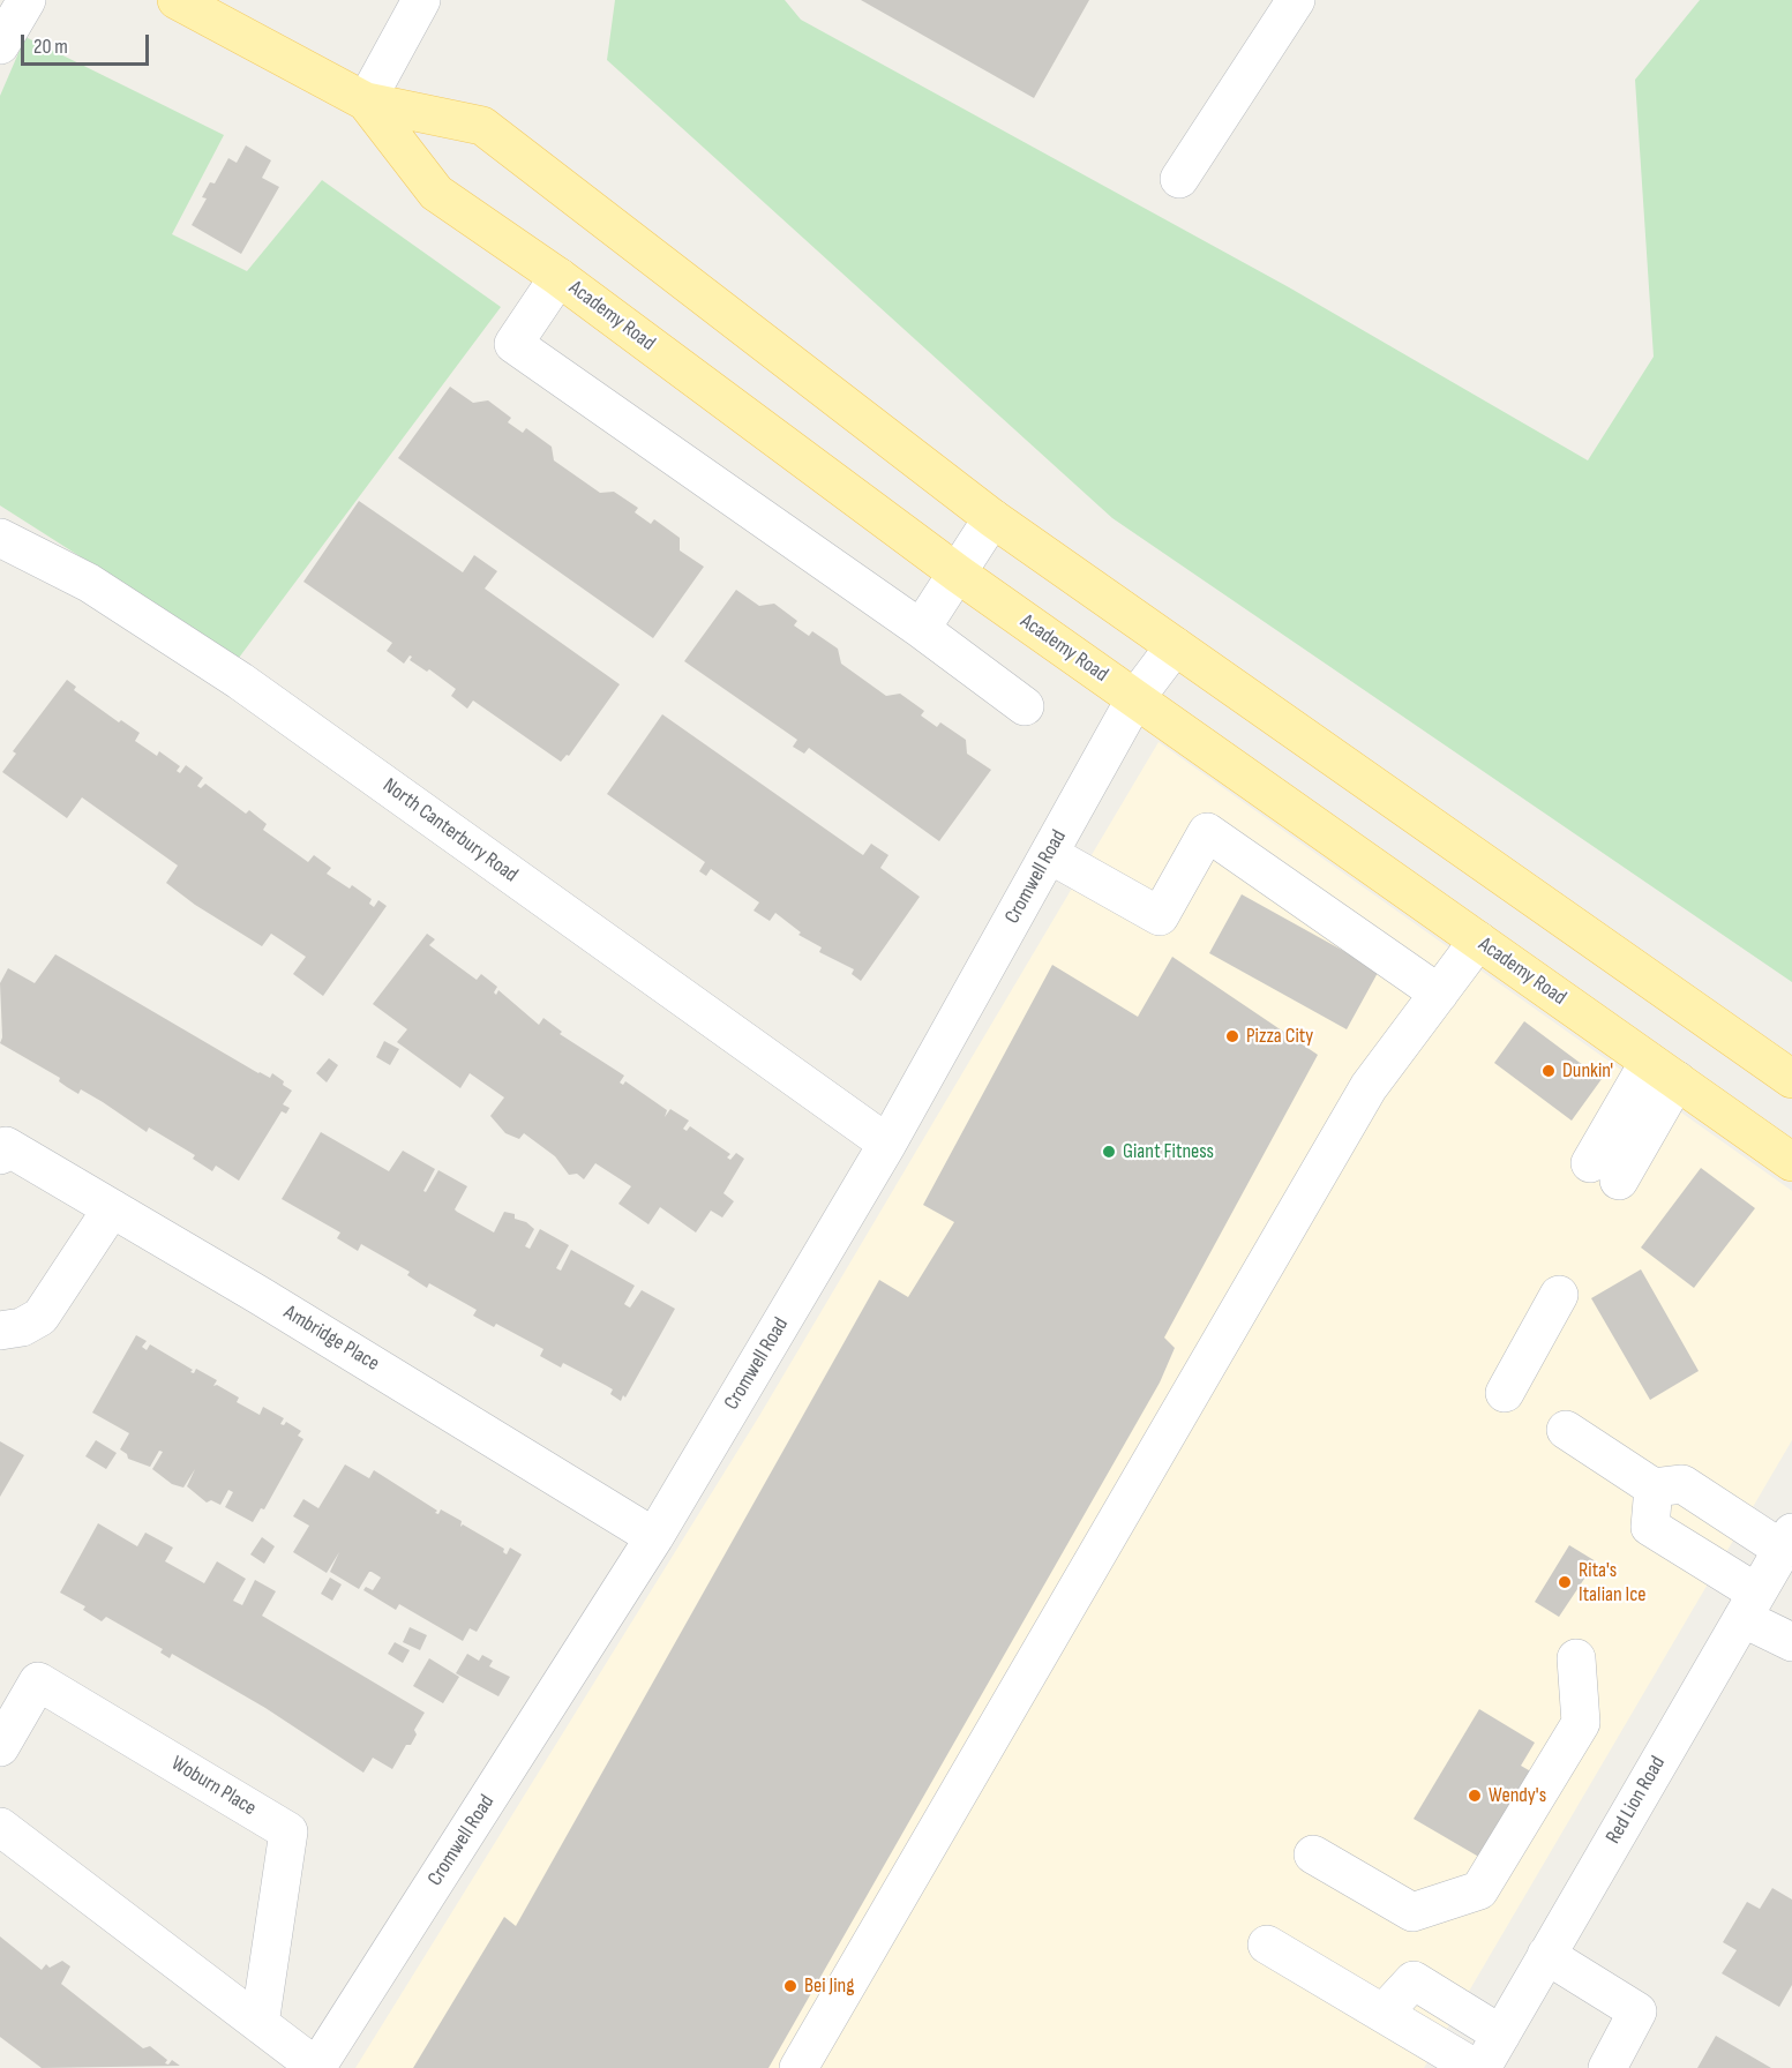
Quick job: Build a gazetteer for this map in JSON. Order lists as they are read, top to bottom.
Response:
{
  "streets": {
    "main road": ["Academy Road"],
    "street": [
      "North Canterbury Road",
      "Cromwell Road",
      "Ambridge Place",
      "Woburn Place",
      "Red Lion Road"
    ]
  },
  "crossings": [
    ["Academy Road", "Cromwell Road"],
    ["North Canterbury Road", "Cromwell Road"],
    ["Cromwell Road", "Ambridge Place"]
  ],
  "places": [
    "Pizza City",
    "Dunkin'",
    "Giant Fitness",
    "Rita's Italian Ice",
    "Wendy's",
    "Bei Jing"
  ],
  "scale_bar": "20 m"
}
